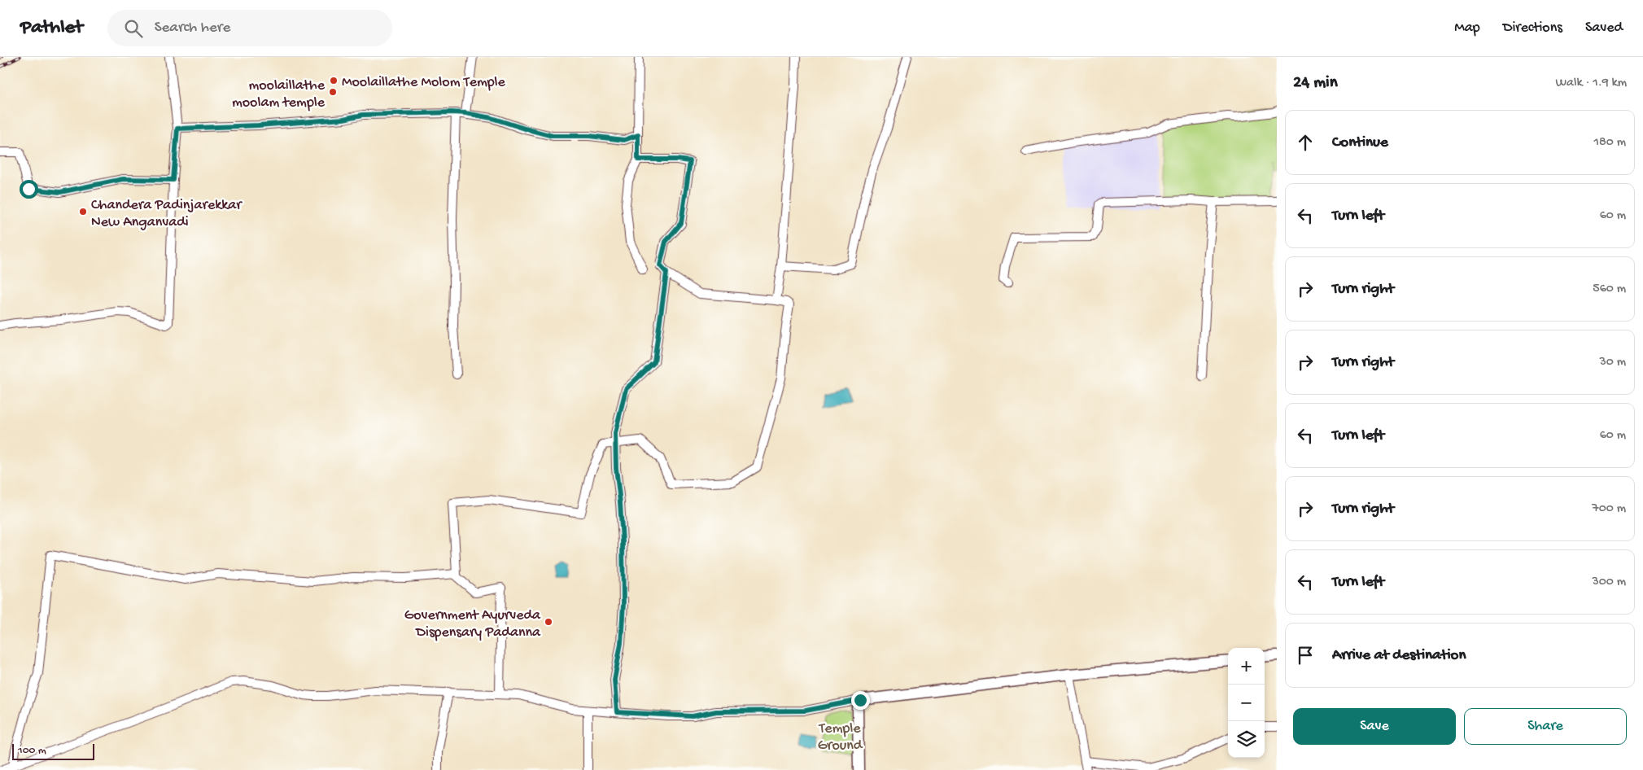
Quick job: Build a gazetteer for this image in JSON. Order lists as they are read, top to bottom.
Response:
{
  "parks": ["Temple Ground"],
  "places": [
    "Moolaillathe Molom Temple",
    "moolaillathe moolam temple",
    "Chandera Padinjarekkar New Anganvadi",
    "Government Ayurveda Dispensary Padanna"
  ],
  "scale_bar": "100 m",
  "page": {
    "header": "Pathlet",
    "search": "Search here",
    "nav": ["Map", "Directions", "Saved"],
    "heading": ["24 min", "Walk · 1.9 km"],
    "list": [
      ["Continue", "180 m"],
      ["Turn left", "60 m"],
      ["Turn right", "560 m"],
      ["Turn right", "30 m"],
      ["Turn left", "60 m"],
      ["Turn right", "700 m"],
      ["Turn left", "300 m"],
      "Arrive at destination"
    ],
    "map_buttons": ["+", "−"],
    "buttons": ["Save", "Share"],
    "scale": "100 m"
  }
}
